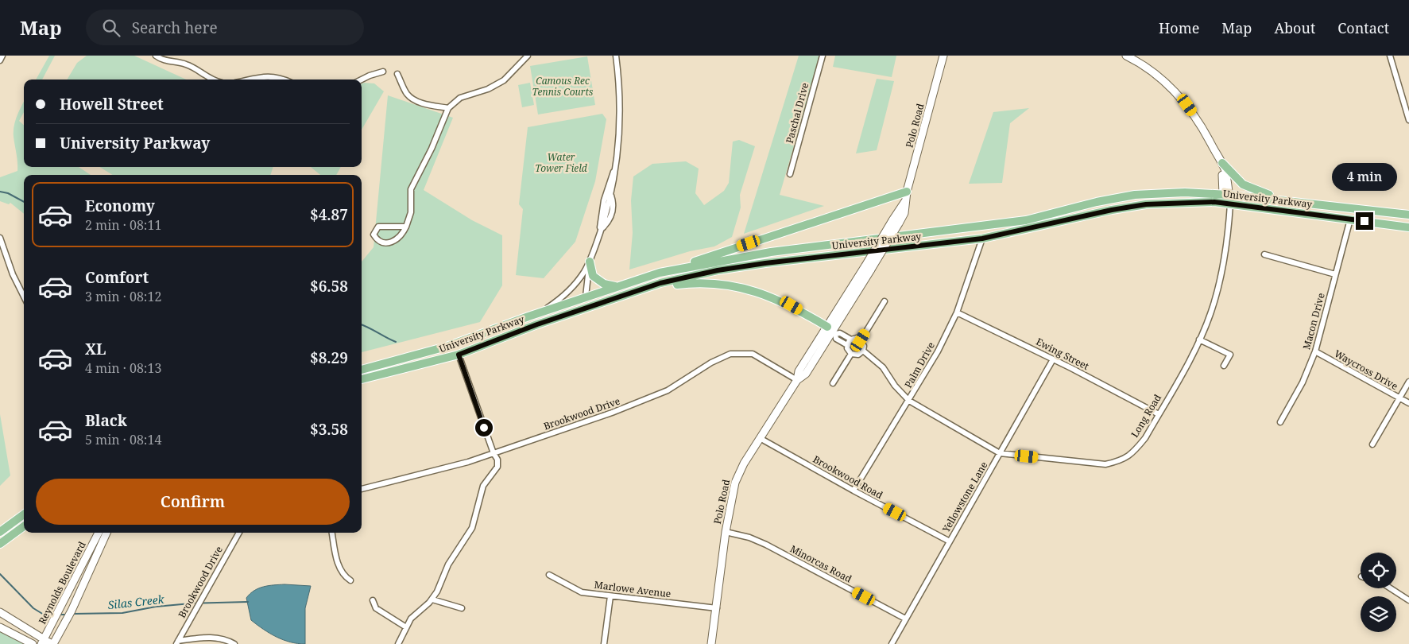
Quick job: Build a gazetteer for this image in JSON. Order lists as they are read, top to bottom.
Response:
{
  "streets": {
    "main road": ["Polo Road", "University Parkway", "Reynolds Boulevard"],
    "street": [
      "Paschal Drive",
      "Macon Drive",
      "Ewing Street",
      "Palm Drive",
      "Waycross Drive",
      "Brookwood Drive",
      "Long Road",
      "Brookwood Road",
      "Yellowstone Lane",
      "Minorcas Road",
      "Marlowe Avenue"
    ]
  },
  "crossings": [
    ["Polo Road", "Brookwood Drive"],
    ["Polo Road", "Brookwood Road"],
    ["Polo Road", "Minorcas Road"],
    ["Polo Road", "Marlowe Avenue"],
    ["University Parkway", "Macon Drive"],
    ["University Parkway", "Palm Drive"],
    ["University Parkway", "Long Road"],
    ["Macon Drive", "Waycross Drive"],
    ["Ewing Street", "Palm Drive"],
    ["Ewing Street", "Long Road"],
    ["Ewing Street", "Yellowstone Lane"],
    ["Palm Drive", "Long Road"],
    ["Palm Drive", "Brookwood Road"],
    ["Long Road", "Yellowstone Lane"],
    ["Brookwood Road", "Yellowstone Lane"],
    ["Yellowstone Lane", "Minorcas Road"]
  ],
  "water": ["Silas Creek"],
  "parks": ["Camous Rec Tennis Courts", "Water Tower Field"],
  "page": {
    "header": "Map",
    "search": "Search here",
    "nav": [
      "Home",
      "Map",
      "About",
      "Contact"
    ],
    "banner": ["Howell Street", "University Parkway"],
    "bubble": "4 min",
    "list": [
      {
        "name": "Economy",
        "note": "2 min · 08:11",
        "value": "$4.87"
      },
      {
        "name": "Comfort",
        "note": "3 min · 08:12",
        "value": "$6.58"
      },
      {
        "name": "XL",
        "note": "4 min · 08:13",
        "value": "$8.29"
      },
      {
        "name": "Black",
        "note": "5 min · 08:14",
        "value": "$3.58"
      }
    ],
    "buttons": "Confirm"
  }
}
